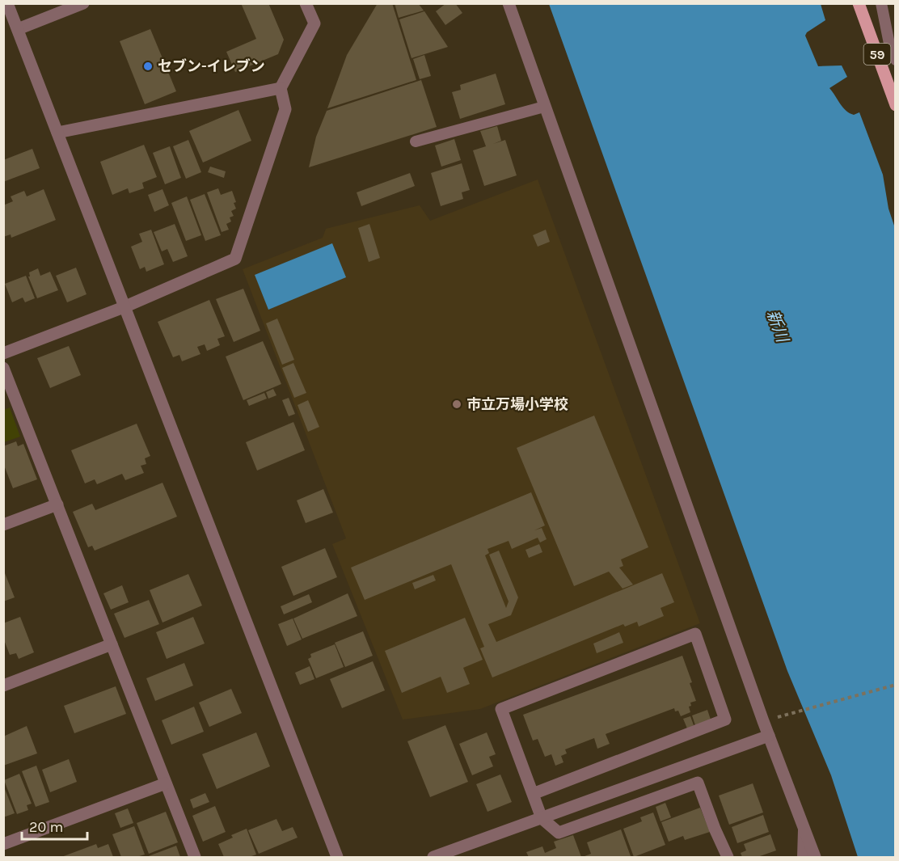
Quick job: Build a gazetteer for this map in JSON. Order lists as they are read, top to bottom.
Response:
{
  "streets": {
    "main road": ["59"]
  },
  "water": ["新川"],
  "places": ["セブン-イレブン", "市立万場小学校"],
  "scale_bar": "20 m"
}
